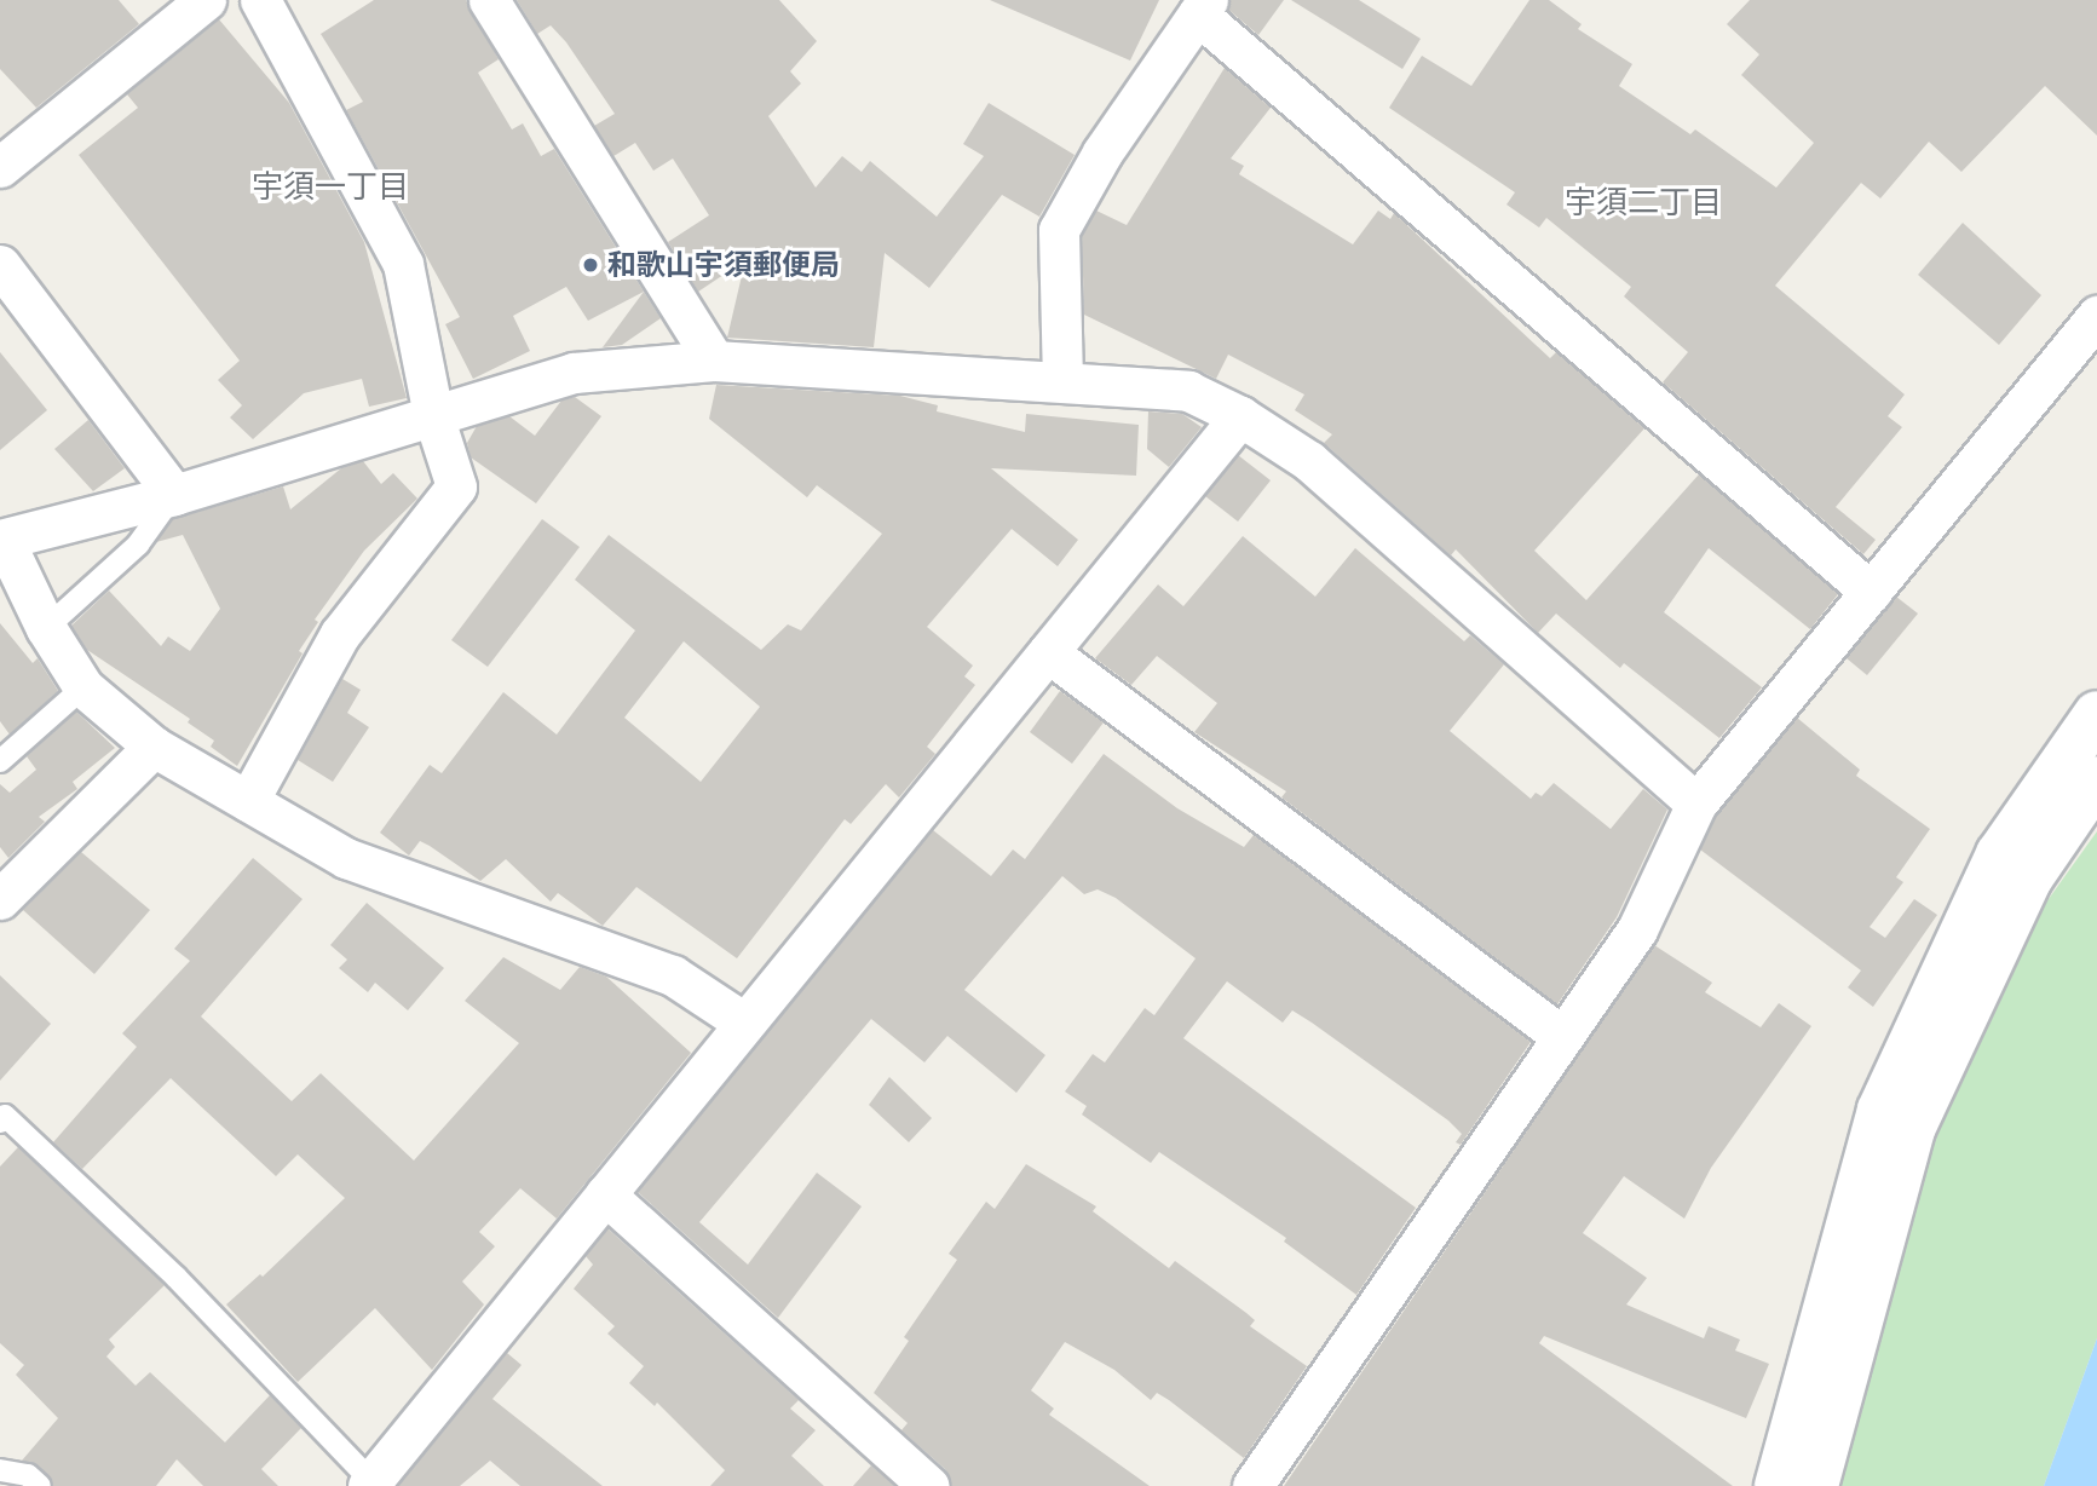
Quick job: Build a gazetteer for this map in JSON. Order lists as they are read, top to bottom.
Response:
{
  "districts": ["宇須一丁目", "宇須二丁目"],
  "places": ["和歌山宇須郵便局"]
}
